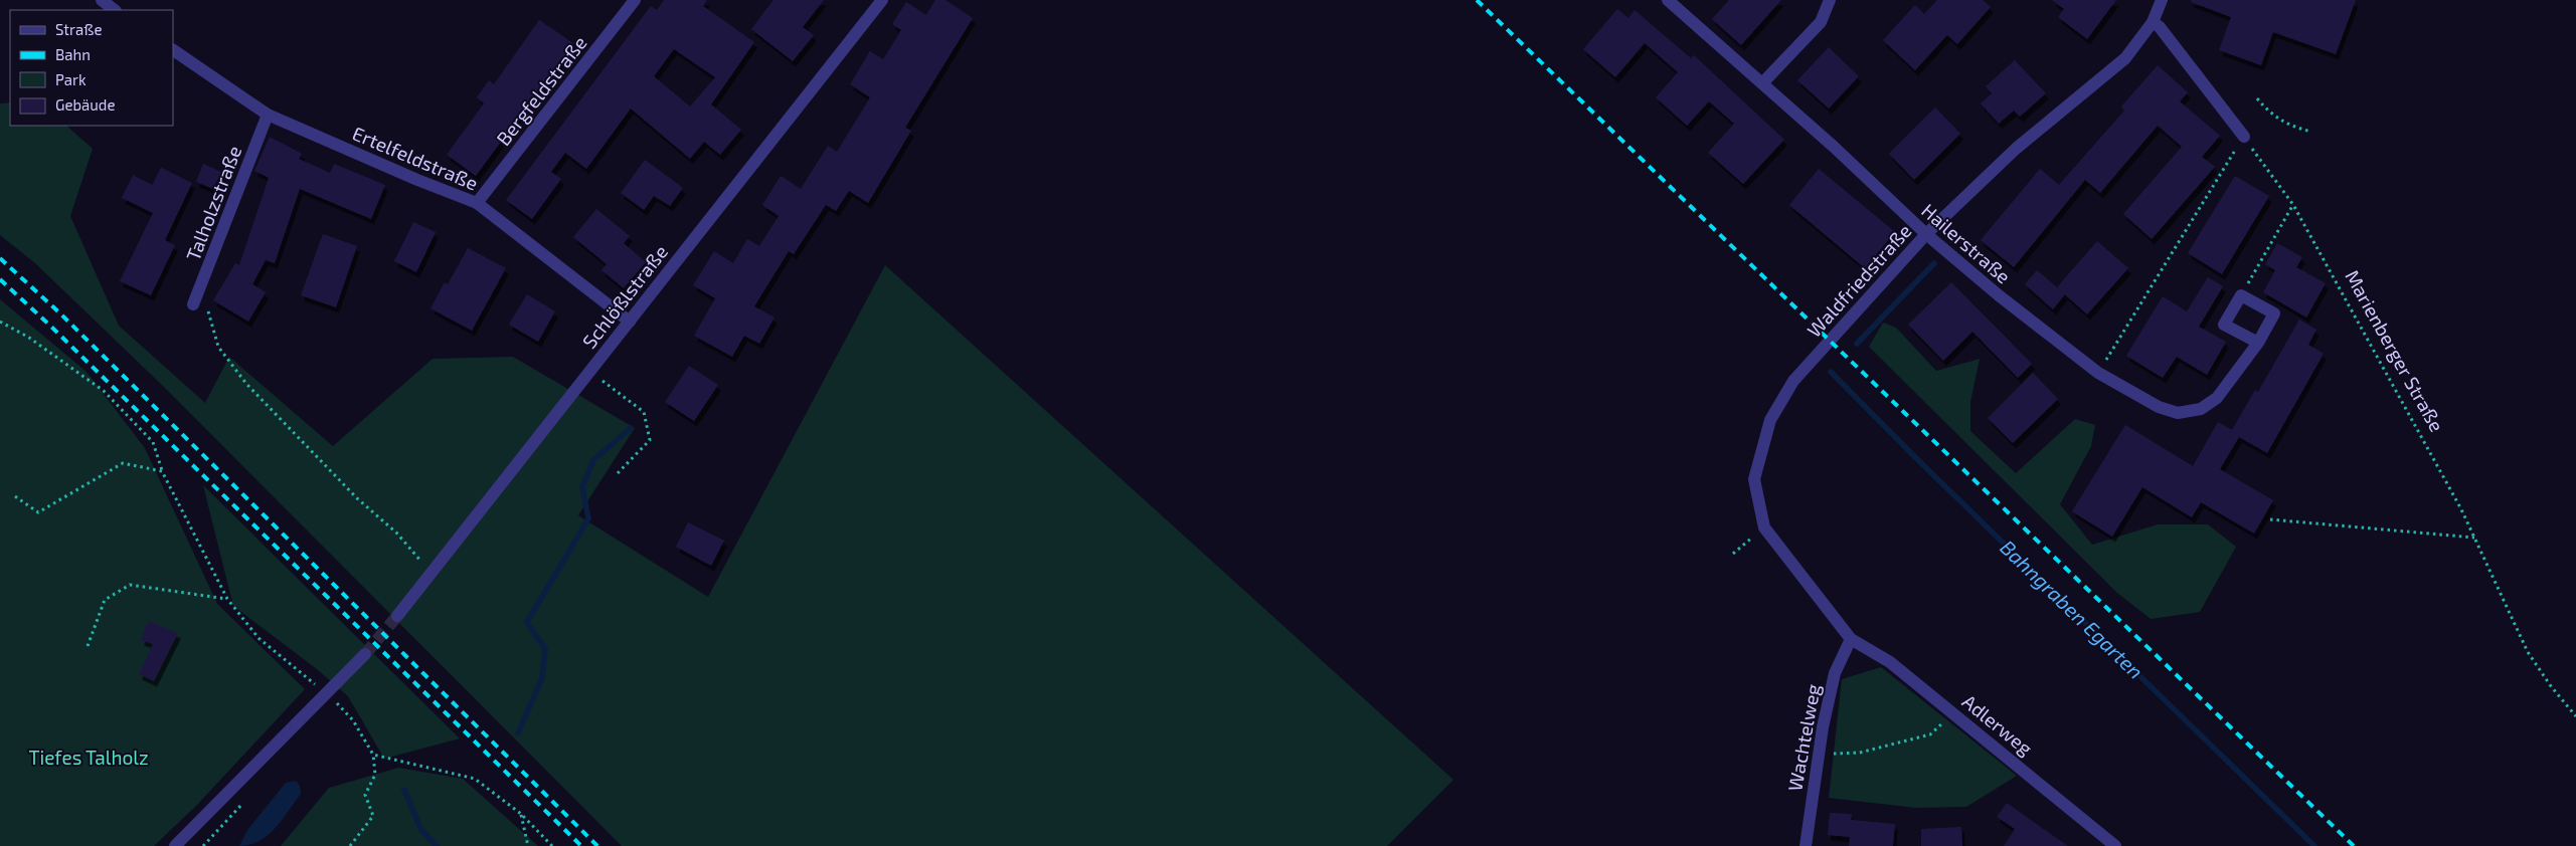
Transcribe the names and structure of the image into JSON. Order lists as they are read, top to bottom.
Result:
{
  "streets": {
    "street": [
      "Bergfeldstraße",
      "Ertelfeldstraße",
      "Talholzstraße",
      "Hailerstraße",
      "Waldfriedstraße",
      "Schlößlstraße",
      "Adlerweg",
      "Wachtelweg"
    ],
    "path": ["Marienberger Straße"]
  },
  "crossings": [
    ["Bergfeldstraße", "Ertelfeldstraße"],
    ["Ertelfeldstraße", "Talholzstraße"],
    ["Ertelfeldstraße", "Schlößlstraße"],
    ["Hailerstraße", "Waldfriedstraße"],
    ["Waldfriedstraße", "Adlerweg"],
    ["Waldfriedstraße", "Wachtelweg"],
    ["Adlerweg", "Wachtelweg"]
  ],
  "water": ["Bahngraben Egarten"],
  "parks": ["Tiefes Talholz"],
  "legend": [
    "Straße",
    "Bahn",
    "Park",
    "Gebäude"
  ]
}
